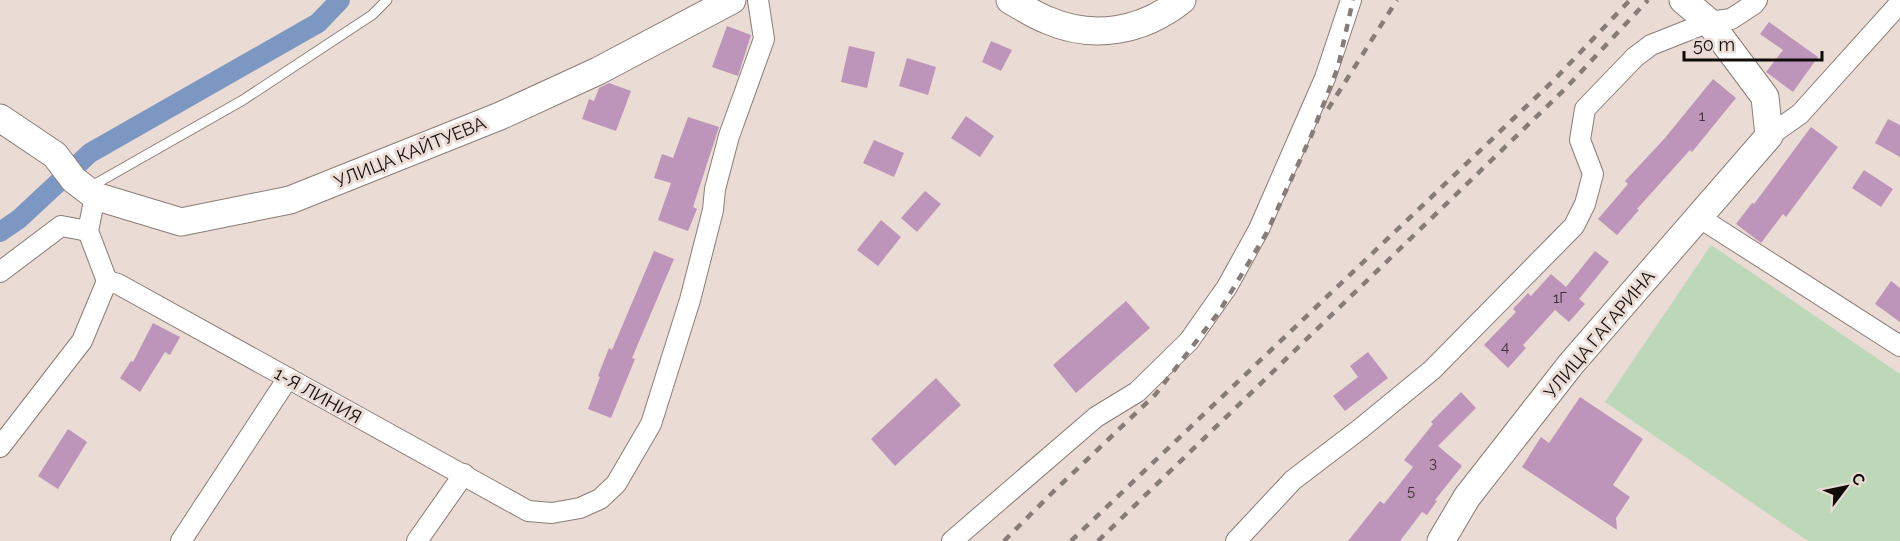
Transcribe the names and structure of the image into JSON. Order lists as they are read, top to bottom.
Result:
{
  "streets": {
    "main road": ["УЛИЦА КАЙТУЕВА", "УЛИЦА ГАГАРИНА"],
    "street": ["1-Я ЛИНИЯ"]
  },
  "house_numbers": [
    "1",
    "1Г",
    "4",
    "3",
    "5"
  ],
  "scale_bar": "50 m",
  "north": "top right"
}
